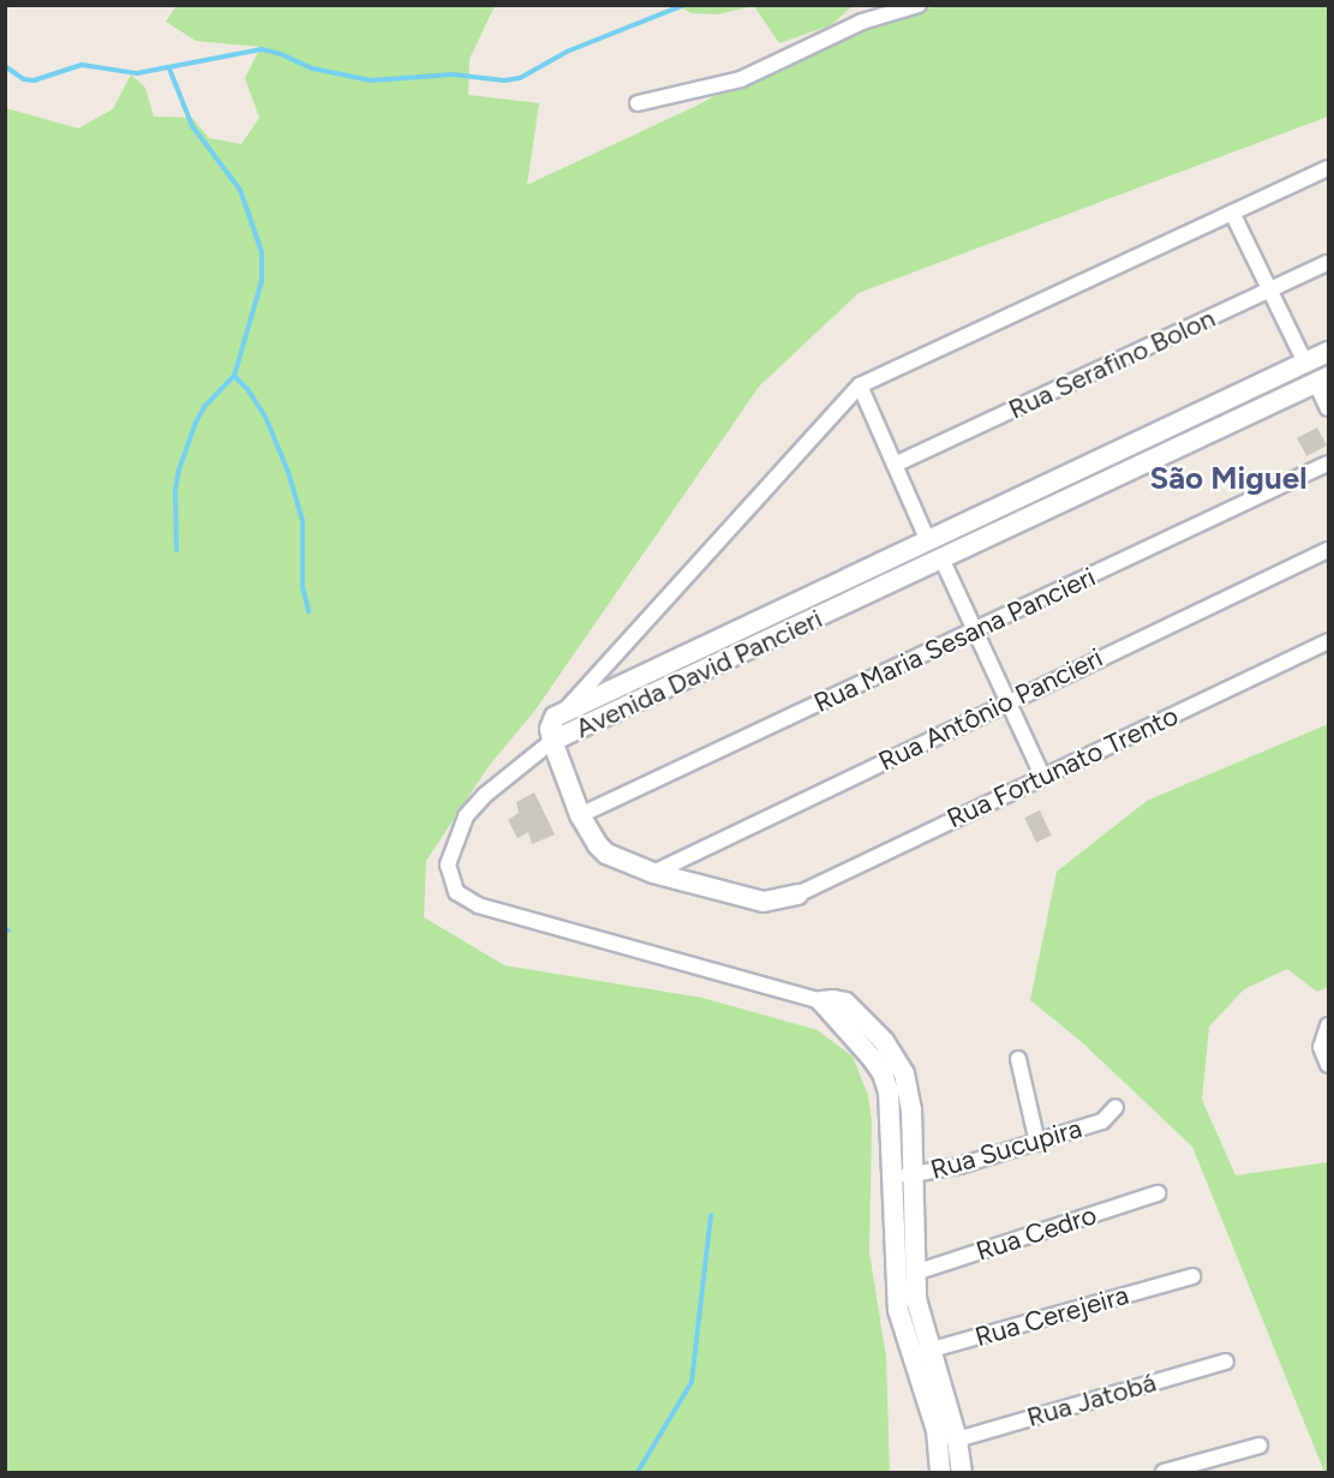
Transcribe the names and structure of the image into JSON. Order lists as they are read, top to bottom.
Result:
{
  "streets": {
    "street": [
      "Rua Serafino Bolon",
      "Rua Maria Sesana Pancieri",
      "Avenida David Pancieri",
      "Rua Antônio Pancieri",
      "Rua Fortunato Trento",
      "Rua Sucupira",
      "Rua Cedro",
      "Rua Cerejeira",
      "Rua Jatobá"
    ]
  },
  "districts": ["São Miguel"]
}
